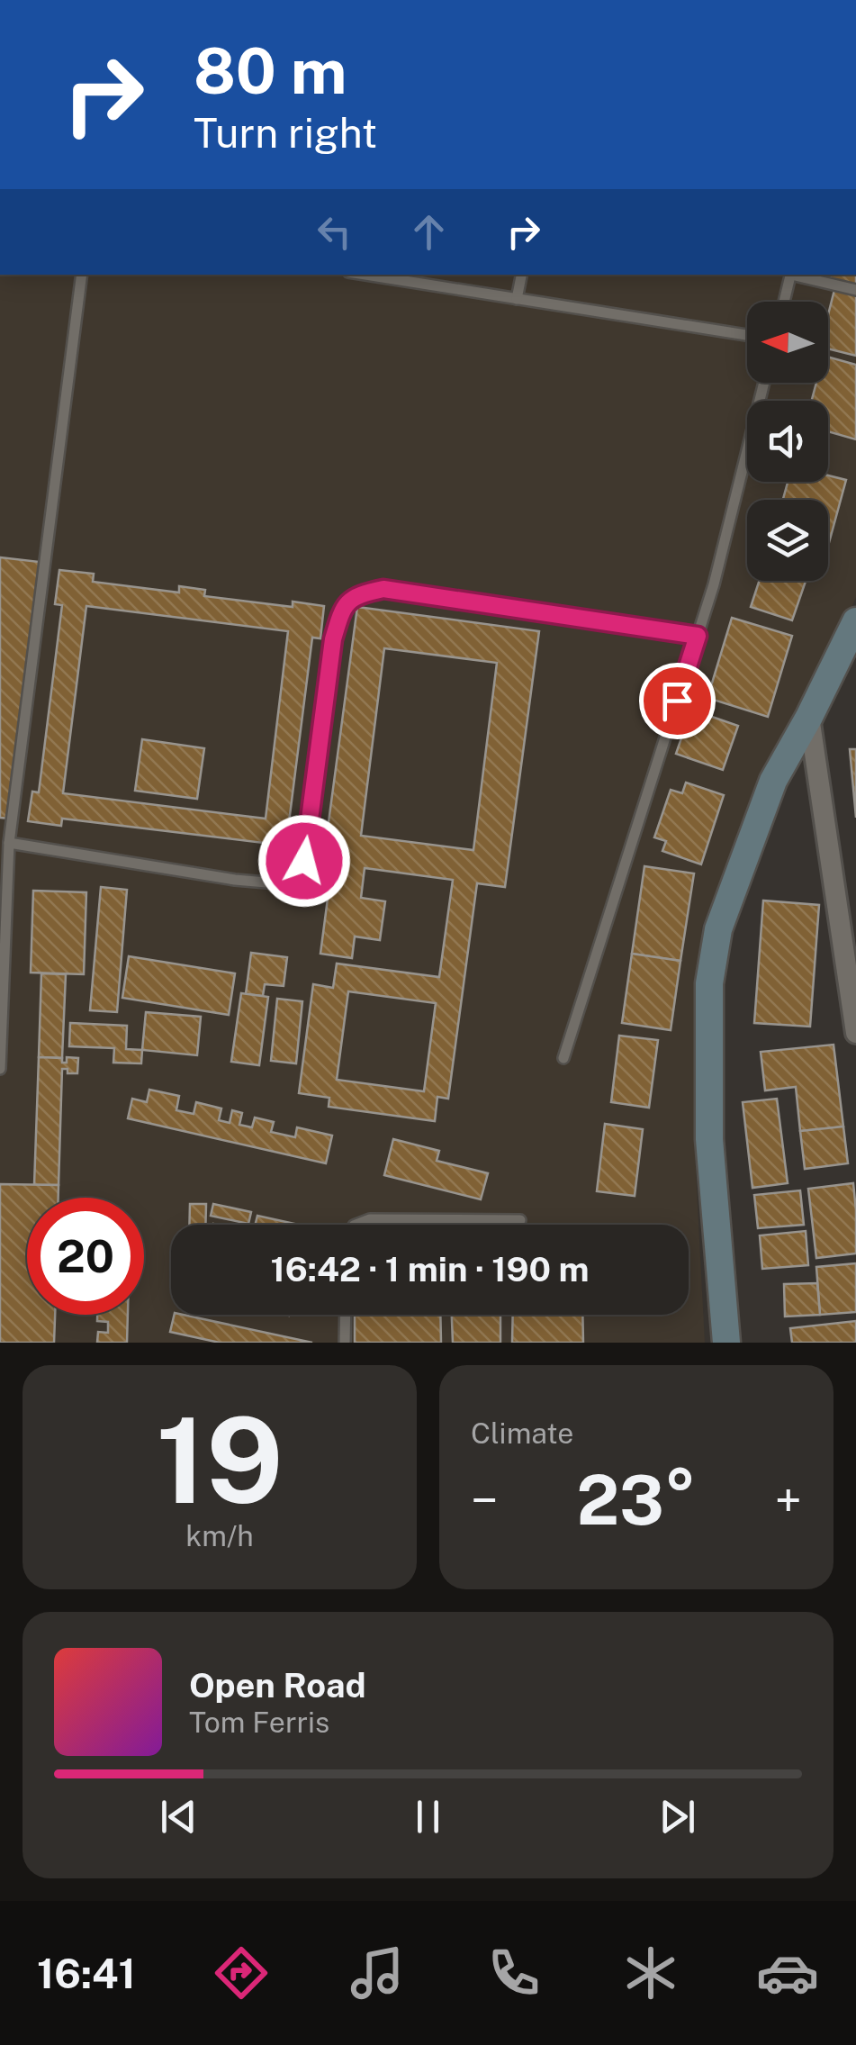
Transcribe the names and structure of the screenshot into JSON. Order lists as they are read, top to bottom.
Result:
{
  "north": "left",
  "page": {
    "turn": ["80 m", "Turn right"],
    "limit": "20",
    "trip": "16:42 · 1 min · 190 m",
    "tile": [
      ["19", "km/h"],
      "Climate"
    ],
    "heat": ["−", "23°", "+"],
    "song": ["Open Road", "Tom Ferris"],
    "tabs": "16:41"
  }
}
